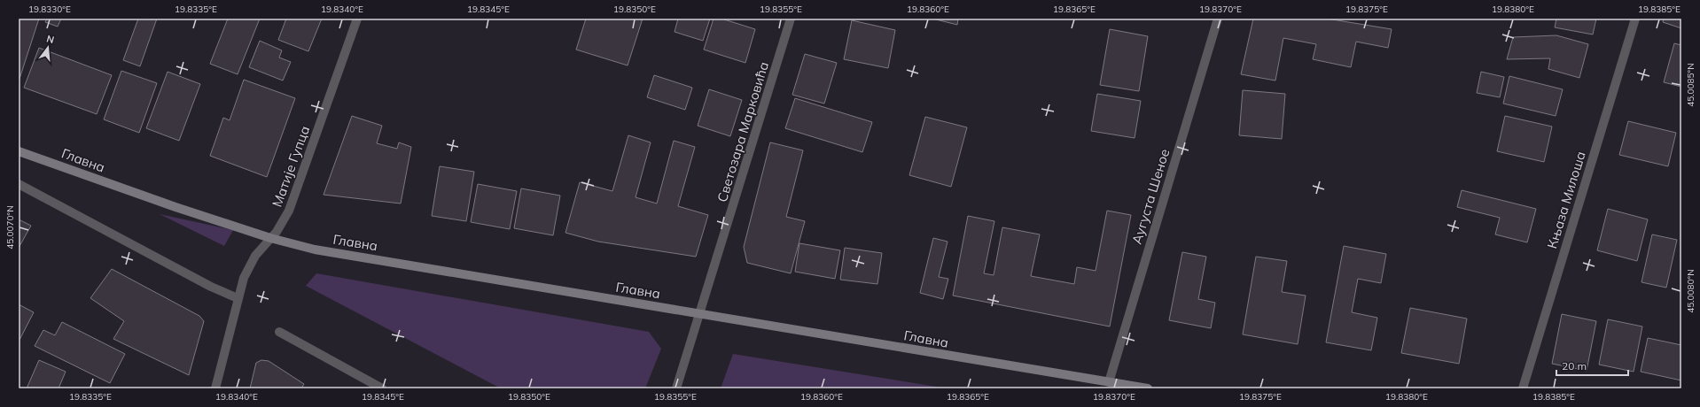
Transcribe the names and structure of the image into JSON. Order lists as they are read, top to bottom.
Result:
{
  "streets": {
    "main road": ["Главна"],
    "street": [
      "Светозара Марковића",
      "Матије Гупца",
      "Аугуста Шеное",
      "Књаза Милоша"
    ]
  },
  "crossings": [
    ["Светозара Марковића", "Главна"],
    ["Главна", "Матије Гупца"],
    ["Главна", "Аугуста Шеное"]
  ],
  "scale_bar": "20 m",
  "north": "top",
  "coordinates": [
    "19.8330°E",
    "19.8335°E",
    "19.8340°E",
    "19.8345°E",
    "19.8350°E",
    "19.8355°E",
    "19.8360°E",
    "19.8365°E",
    "19.8370°E",
    "19.8375°E",
    "19.8380°E",
    "19.8385°E",
    "45.0085°N",
    "45.0070°N",
    "45.0080°N"
  ]
}
